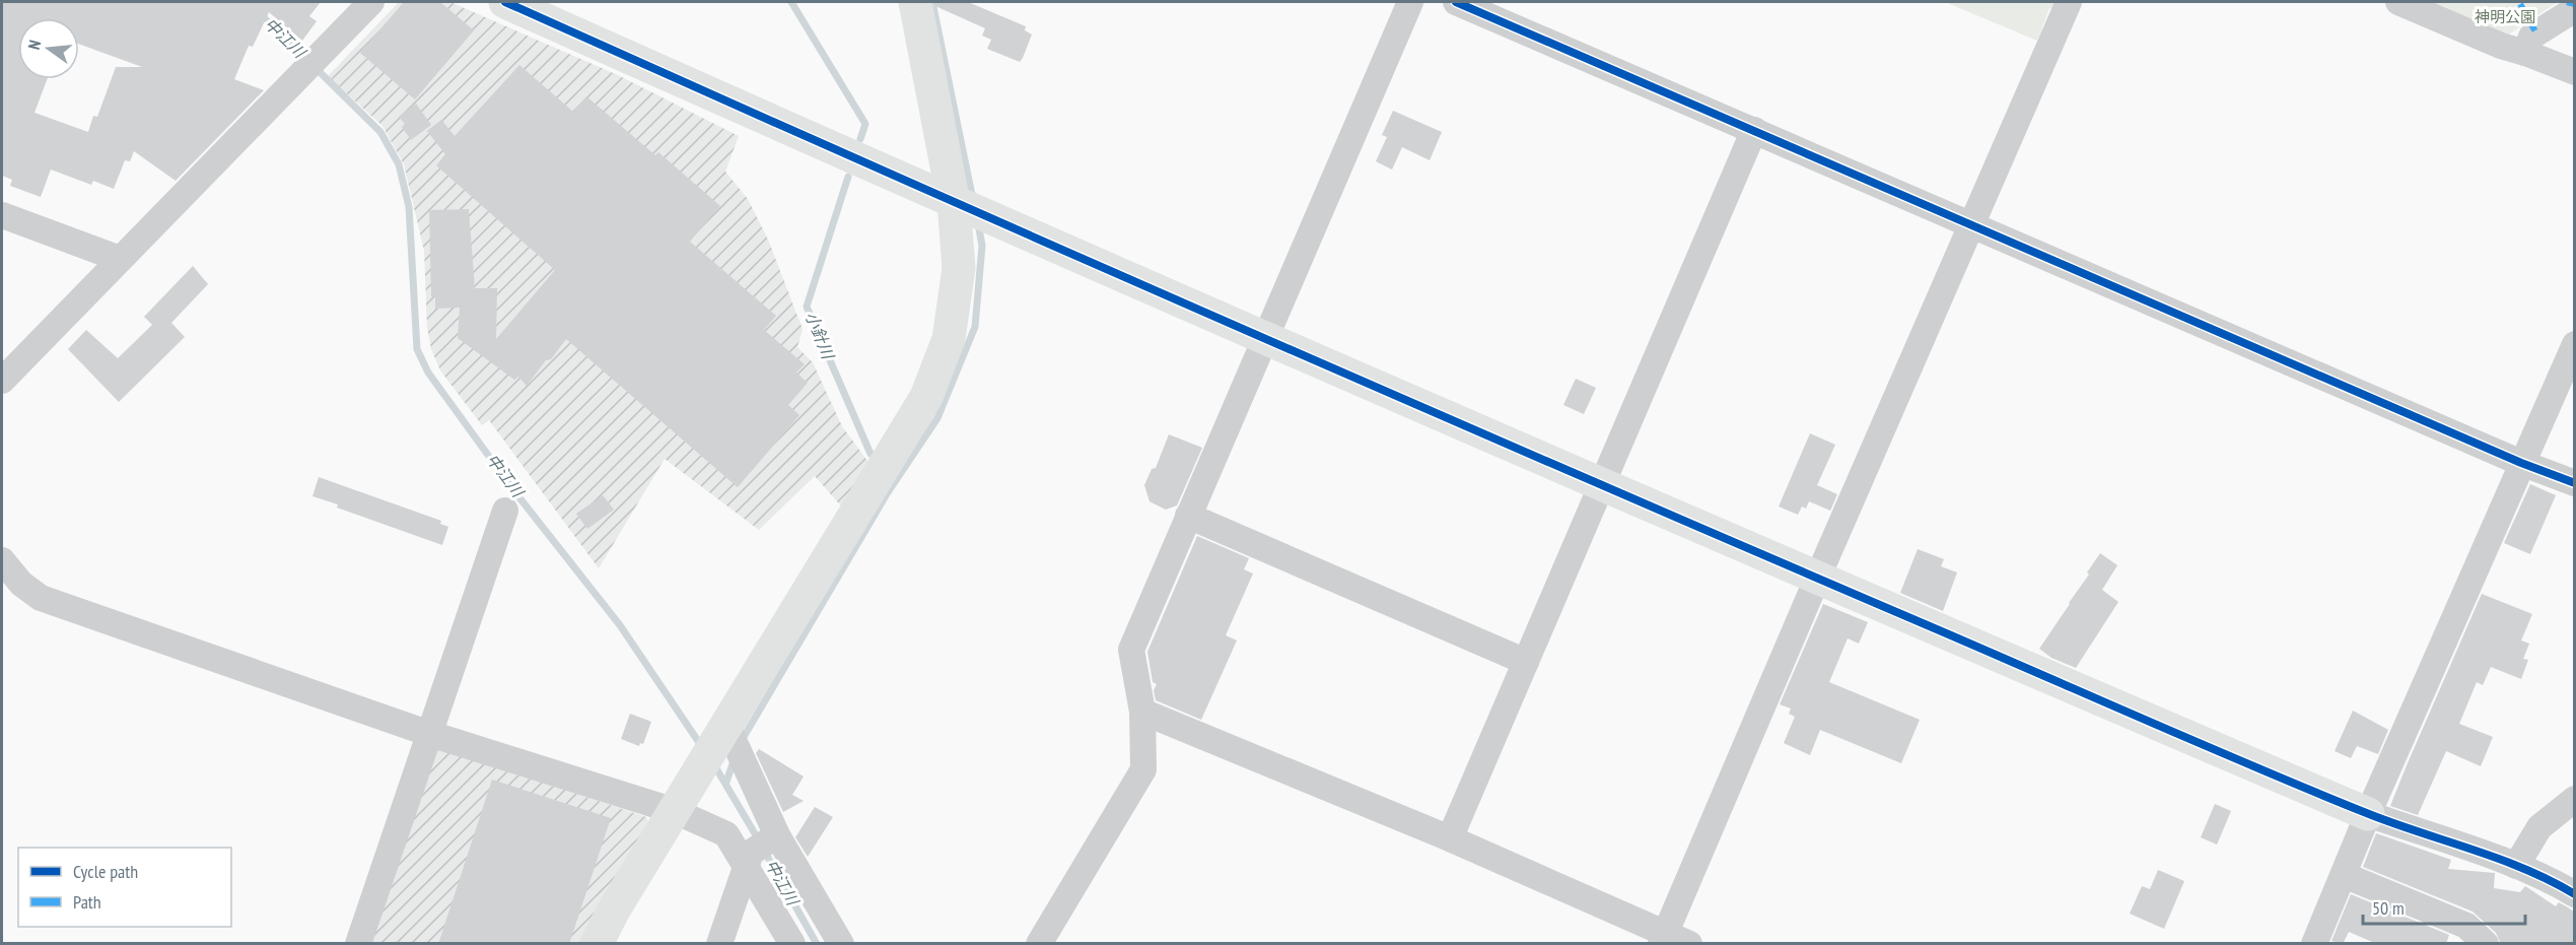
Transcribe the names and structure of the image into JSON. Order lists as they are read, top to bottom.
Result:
{
  "water": ["中江川", "小針川"],
  "parks": ["神明公園"],
  "legend": ["Cycle path", "Path"],
  "scale_bar": "50 m",
  "north": "left"
}
